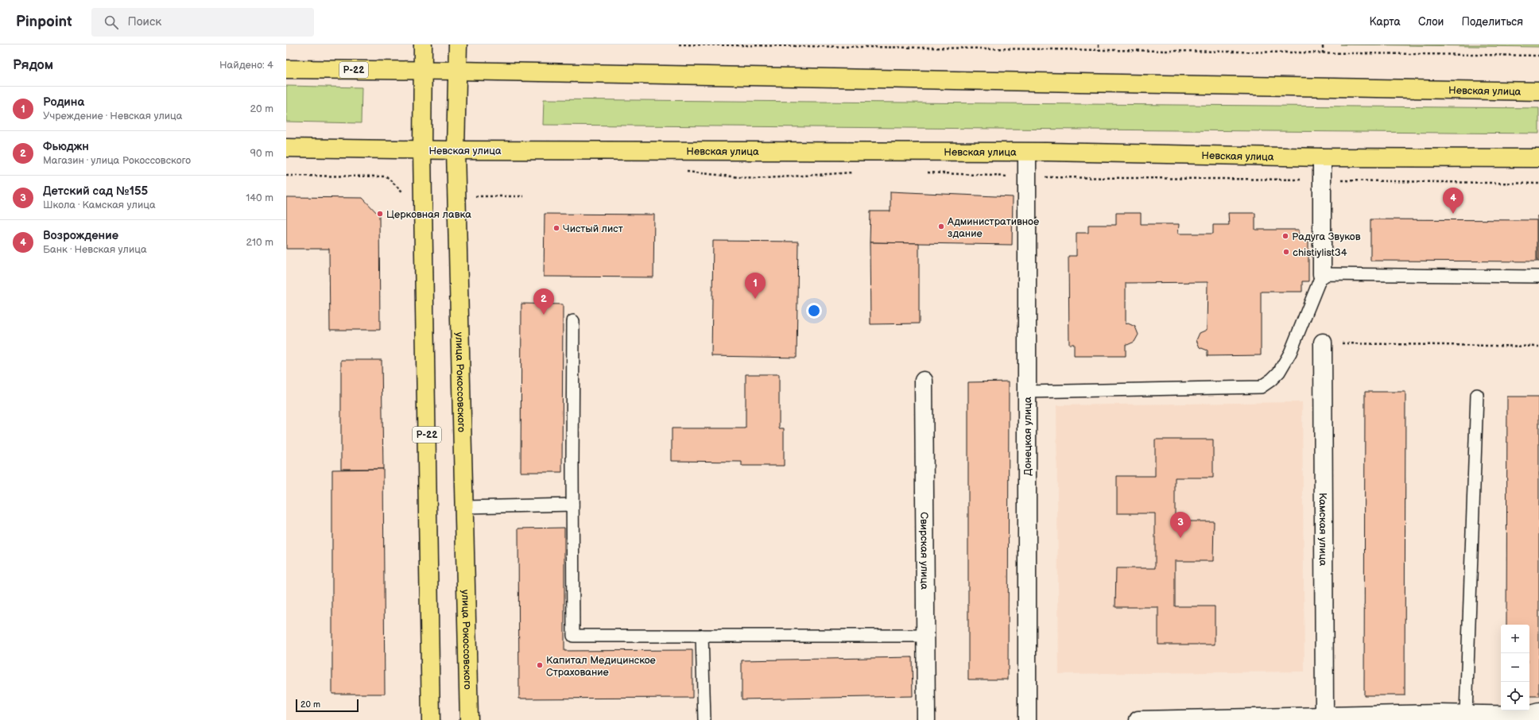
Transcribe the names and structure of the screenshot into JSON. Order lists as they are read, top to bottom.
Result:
{
  "streets": {
    "main road": ["Р-22", "Невская улица", "улица Рокоссовского"],
    "street": ["Донецкая улица", "Камская улица", "Свирская улица"]
  },
  "crossings": [
    ["Р-22", "Невская улица"],
    ["Р-22", "улица Рокоссовского"],
    ["Невская улица", "улица Рокоссовского"],
    ["Невская улица", "Донецкая улица"]
  ],
  "places": [
    "Церковная лавка",
    "Административное здание",
    "Чистый лист",
    "Радуга Звуков",
    "chistiylist34",
    "Капитал Медицинское Страхование"
  ],
  "scale_bar": "20 m",
  "page": {
    "header": "Pinpoint",
    "search": "Поиск",
    "nav": ["Карта", "Слои", "Поделиться"],
    "heading": ["Рядом", "Найдено: 4"],
    "list": [
      {
        "mark": "1",
        "name": "Родина",
        "note": "Учреждение · Невская улица",
        "value": "20 m"
      },
      {
        "mark": "2",
        "name": "Фьюджн",
        "note": "Магазин · улица Рокоссовского",
        "value": "90 m"
      },
      {
        "mark": "3",
        "name": "Детский сад №155",
        "note": "Школа · Камская улица",
        "value": "140 m"
      },
      {
        "mark": "4",
        "name": "Возрождение",
        "note": "Банк · Невская улица",
        "value": "210 m"
      }
    ],
    "pins": [
      "4",
      "1",
      "2",
      "3"
    ],
    "map_buttons": ["+", "−"],
    "scale": "20 m"
  }
}
